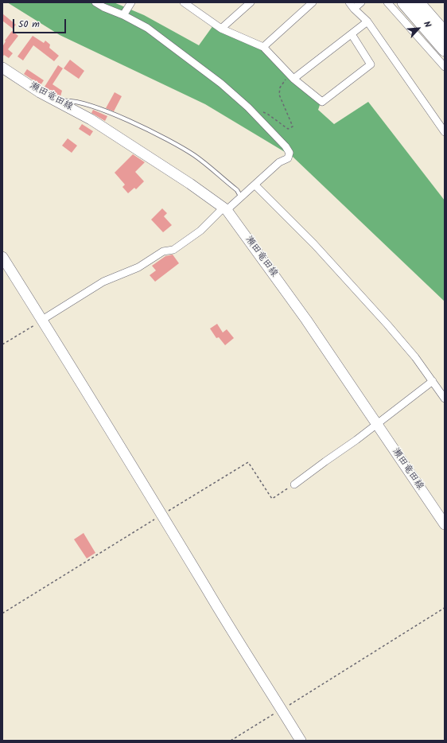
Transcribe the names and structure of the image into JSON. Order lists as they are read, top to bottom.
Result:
{
  "streets": {
    "main road": ["瀬田竜田線"]
  },
  "scale_bar": "50 m",
  "north": "top right"
}
